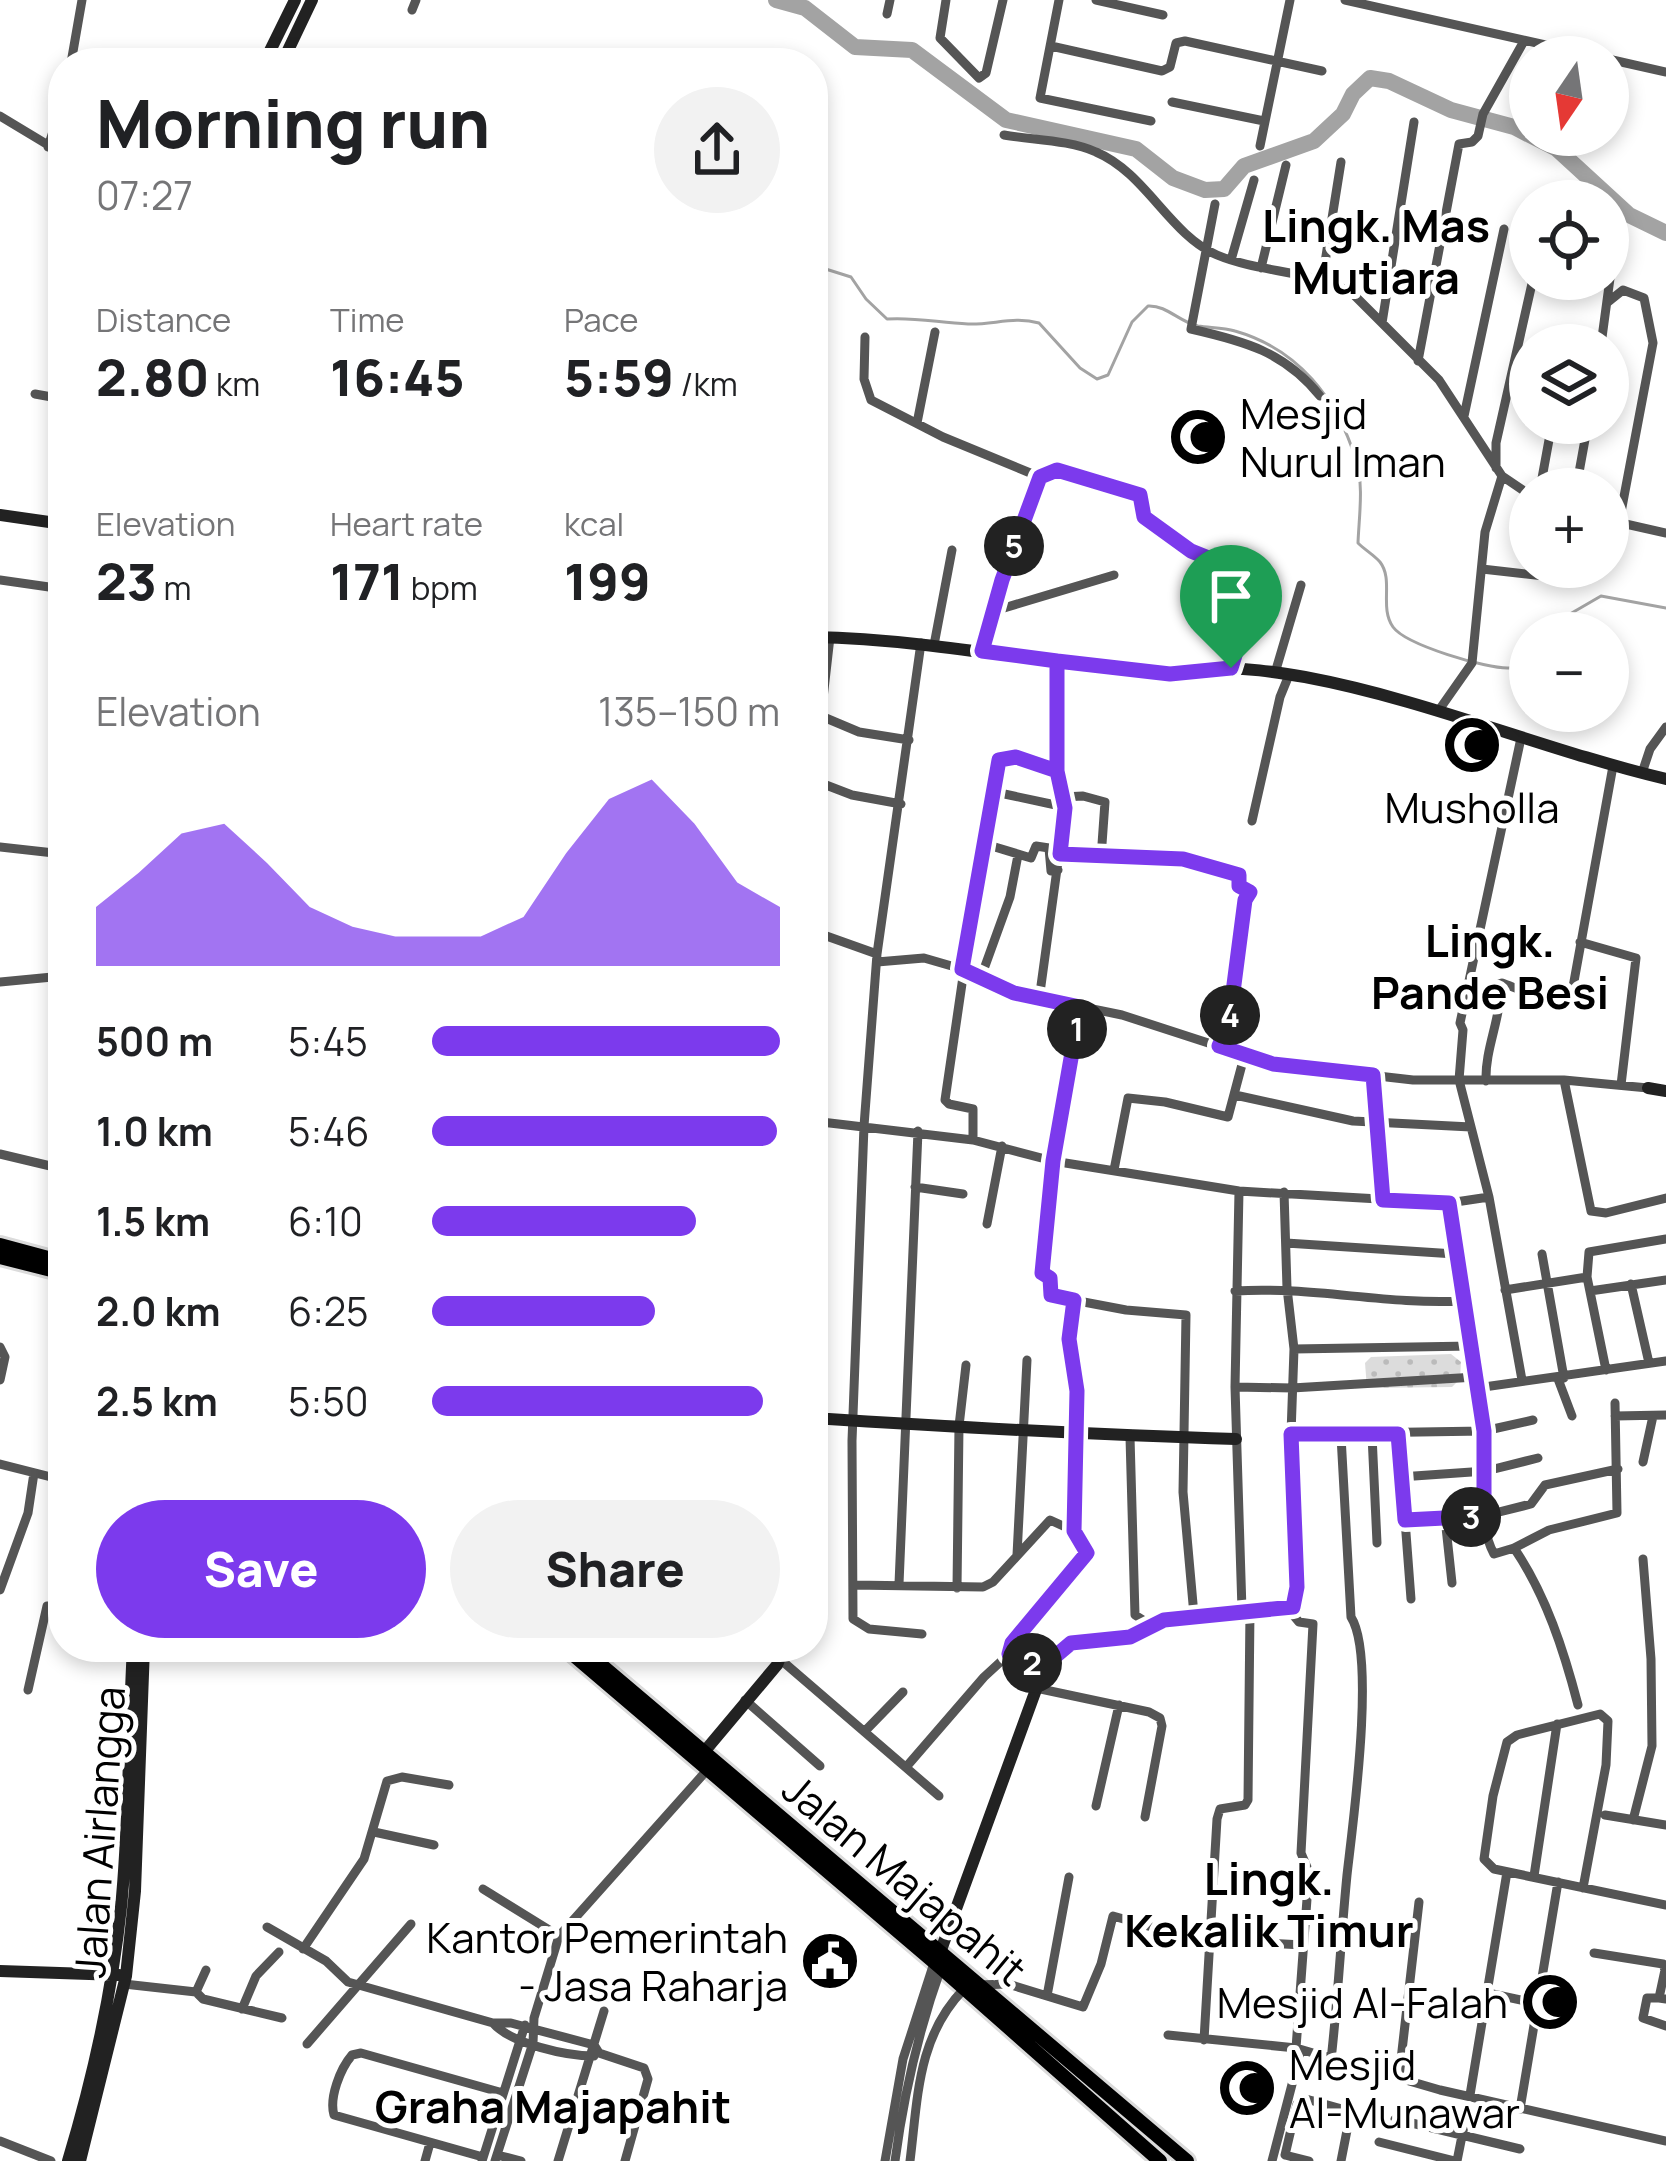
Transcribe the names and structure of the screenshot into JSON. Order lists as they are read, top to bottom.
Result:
{
  "streets": {
    "main road": ["Jalan Airlangga", "Jalan Majapahit"]
  },
  "districts": [
    "Lingk. Mas Mutiara",
    "Lingk. Pande Besi",
    "Lingk. Kekalik Timur",
    "Graha Majapahit"
  ],
  "places": {
    "mosque": [
      "Mesjid Nurul Iman",
      "Musholla",
      "Mesjid Al-Falah",
      "Mesjid Al-Munawar"
    ],
    "public building": ["Kantor Pemerintah - Jasa Raharja"]
  },
  "north": "bottom",
  "page": {
    "map_buttons": ["+", "−"],
    "heading": ["Morning run", "07:27"],
    "stats": [
      ["Distance", "2.80 km"],
      ["Time", "16:45"],
      ["Pace", "5:59 /km"],
      ["Elevation", "23 m"],
      ["Heart rate", "171 bpm"],
      ["kcal", "199"]
    ],
    "pins": [
      "5",
      "4",
      "1",
      "3",
      "2"
    ],
    "chart": ["Elevation", "135–150 m"],
    "list": [
      {
        "name": "500 m",
        "note": "5:45"
      },
      {
        "name": "1.0 km",
        "note": "5:46"
      },
      {
        "name": "1.5 km",
        "note": "6:10"
      },
      {
        "name": "2.0 km",
        "note": "6:25"
      },
      {
        "name": "2.5 km",
        "note": "5:50"
      }
    ],
    "buttons": ["Save", "Share"]
  }
}
